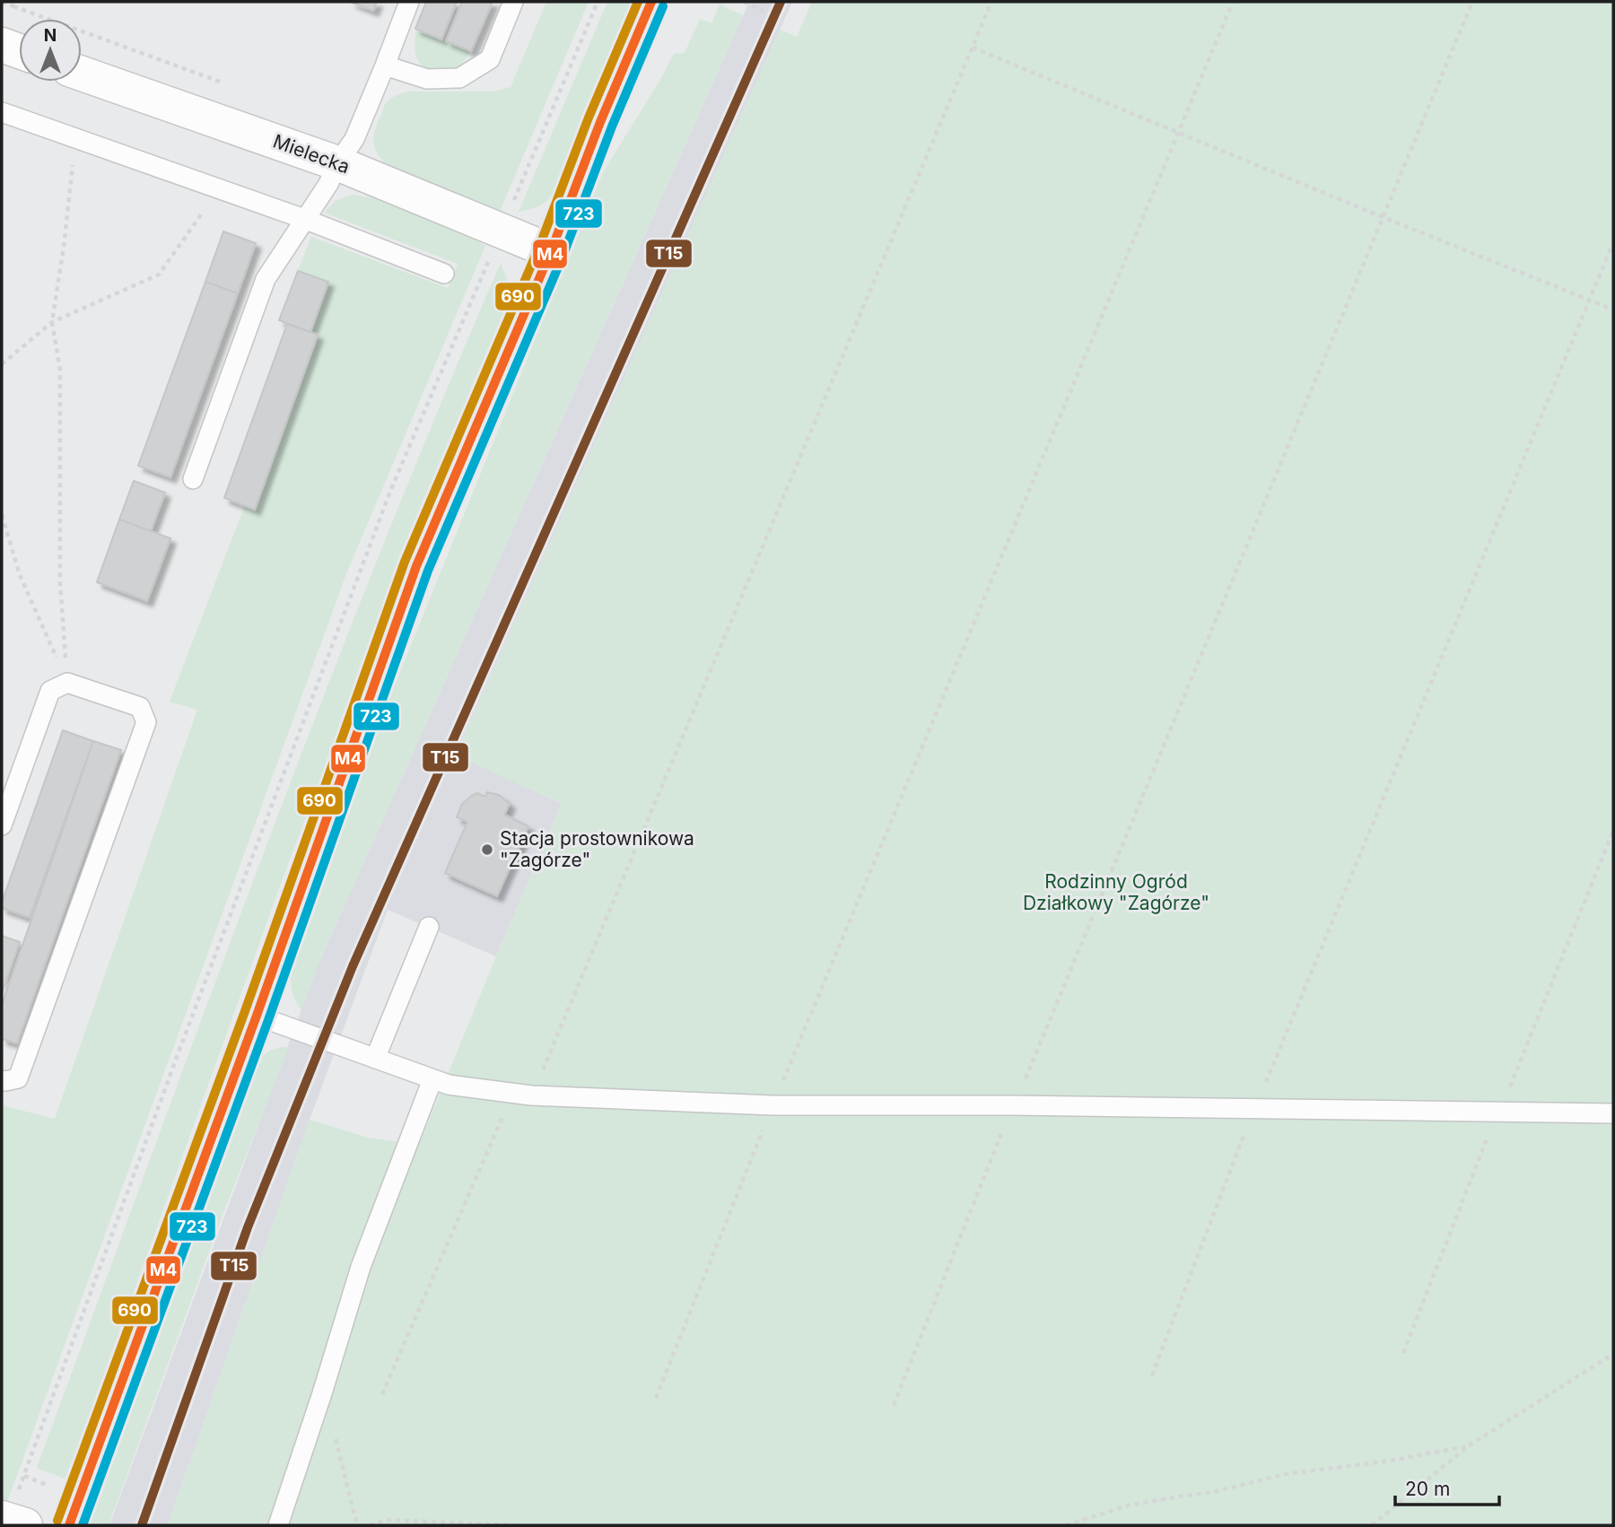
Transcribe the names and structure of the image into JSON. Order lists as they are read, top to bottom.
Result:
{
  "streets": {
    "street": ["Mielecka"]
  },
  "parks": ["Rodzinny Ogród Działkowy \"Zagórze\""],
  "places": ["Stacja prostownikowa \"Zagórze\""],
  "lines": [
    "transit line T15",
    "transit line M4",
    "transit line 690",
    "transit line 723"
  ],
  "scale_bar": "20 m",
  "north": "top"
}
